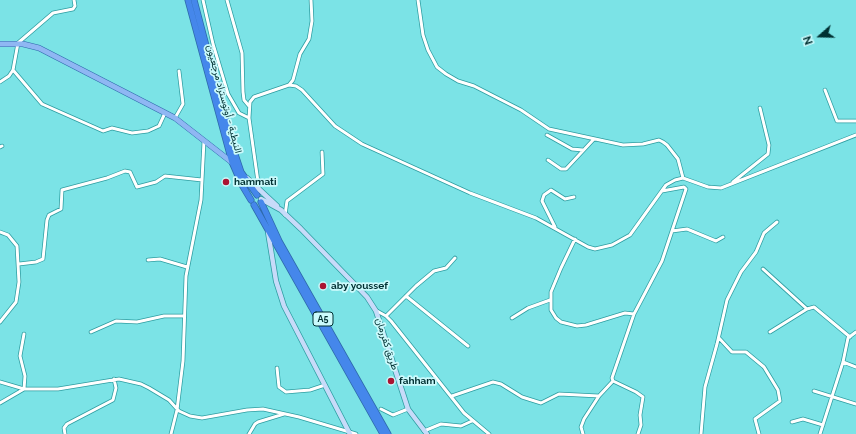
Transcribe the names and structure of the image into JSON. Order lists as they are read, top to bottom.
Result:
{
  "streets": {
    "highway": ["النبطية - أوتوستراد مرجعيون", "A5"],
    "main road": ["طريق كفررمان"]
  },
  "crossings": [
    ["النبطية - أوتوستراد مرجعيون", "طريق كفررمان"]
  ],
  "places": ["hammati", "aby youssef", "fahham"],
  "north": "left"
}
